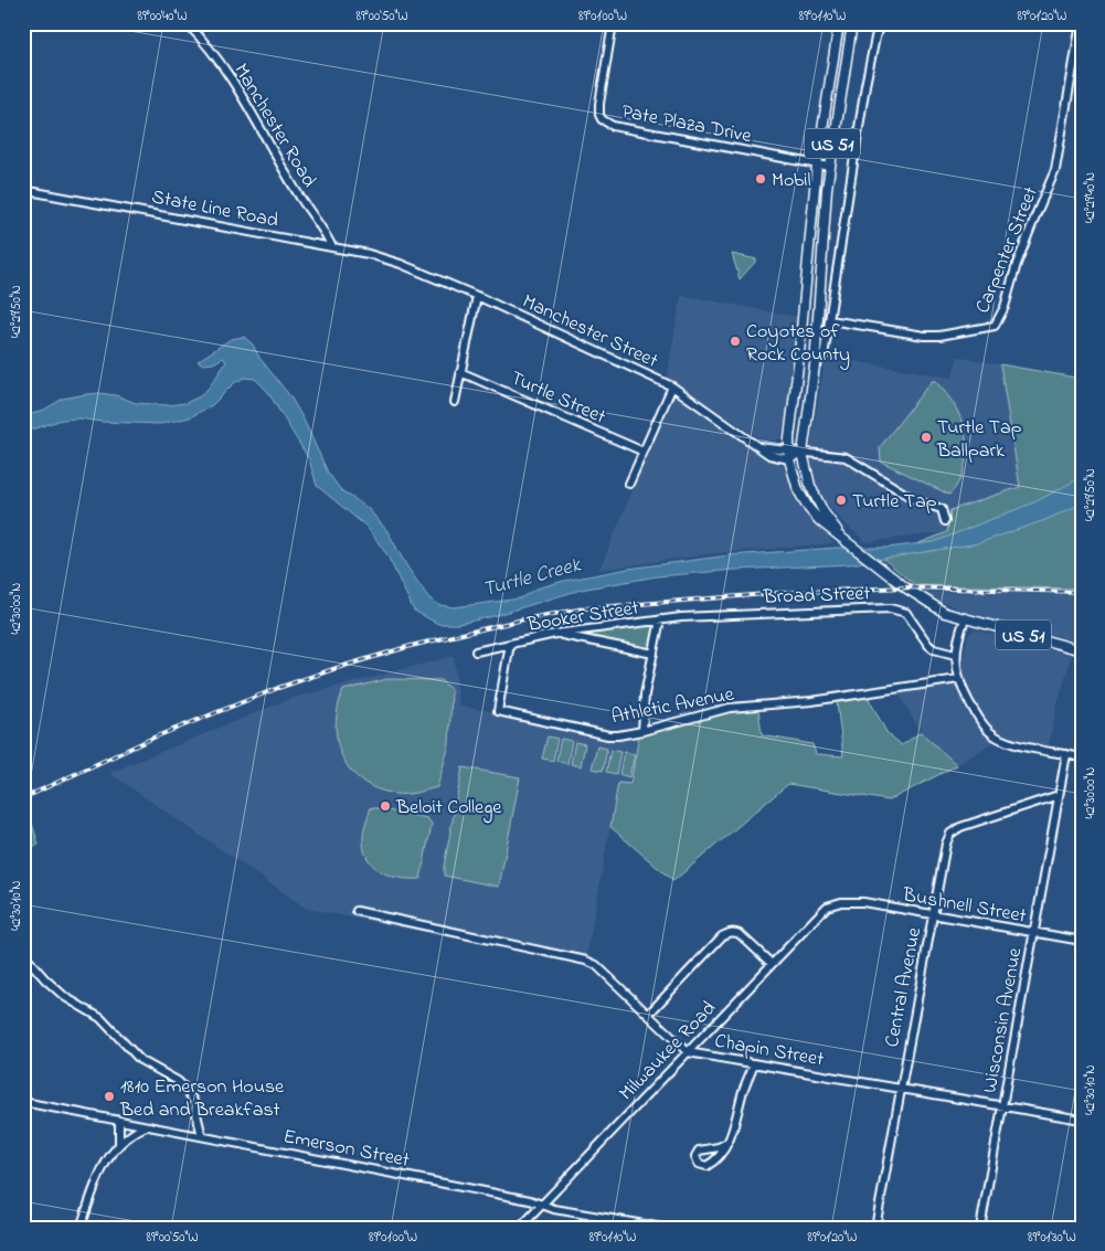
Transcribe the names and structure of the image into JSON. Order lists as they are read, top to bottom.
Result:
{
  "streets": {
    "main road": ["US 51"],
    "street": [
      "Pate Plaza Drive",
      "Manchester Road",
      "State Line Road",
      "Carpenter Street",
      "Manchester Street",
      "Turtle Street",
      "Broad Street",
      "Booker Street",
      "Athletic Avenue",
      "Bushnell Street",
      "Central Avenue",
      "Wisconsin Avenue",
      "Chapin Street",
      "Milwaukee Road",
      "Emerson Street"
    ]
  },
  "crossings": [
    ["Pate Plaza Drive", "US 51"],
    ["Manchester Road", "State Line Road"],
    ["US 51", "Manchester Street"],
    ["State Line Road", "Manchester Street"],
    ["Broad Street", "Booker Street"],
    ["Booker Street", "Athletic Avenue"],
    ["Bushnell Street", "Central Avenue"],
    ["Bushnell Street", "Wisconsin Avenue"],
    ["Bushnell Street", "Milwaukee Road"],
    ["Central Avenue", "Wisconsin Avenue"],
    ["Central Avenue", "Chapin Street"],
    ["Wisconsin Avenue", "Chapin Street"],
    ["Chapin Street", "Milwaukee Road"],
    ["Milwaukee Road", "Emerson Street"]
  ],
  "water": ["Turtle Creek"],
  "places": [
    "Mobil",
    "Coyotes of Rock County",
    "Turtle Tap Ballpark",
    "Turtle Tap",
    "Beloit College",
    "1810 Emerson House Bed and Breakfast"
  ],
  "coordinates": [
    "89°00'40\"W",
    "89°00'50\"W",
    "89°01'00\"W",
    "89°01'10\"W",
    "89°01'20\"W",
    "42°29'40\"N",
    "42°29'50\"N",
    "42°30'00\"N",
    "42°30'10\"N",
    "89°01'30\"W"
  ]
}
